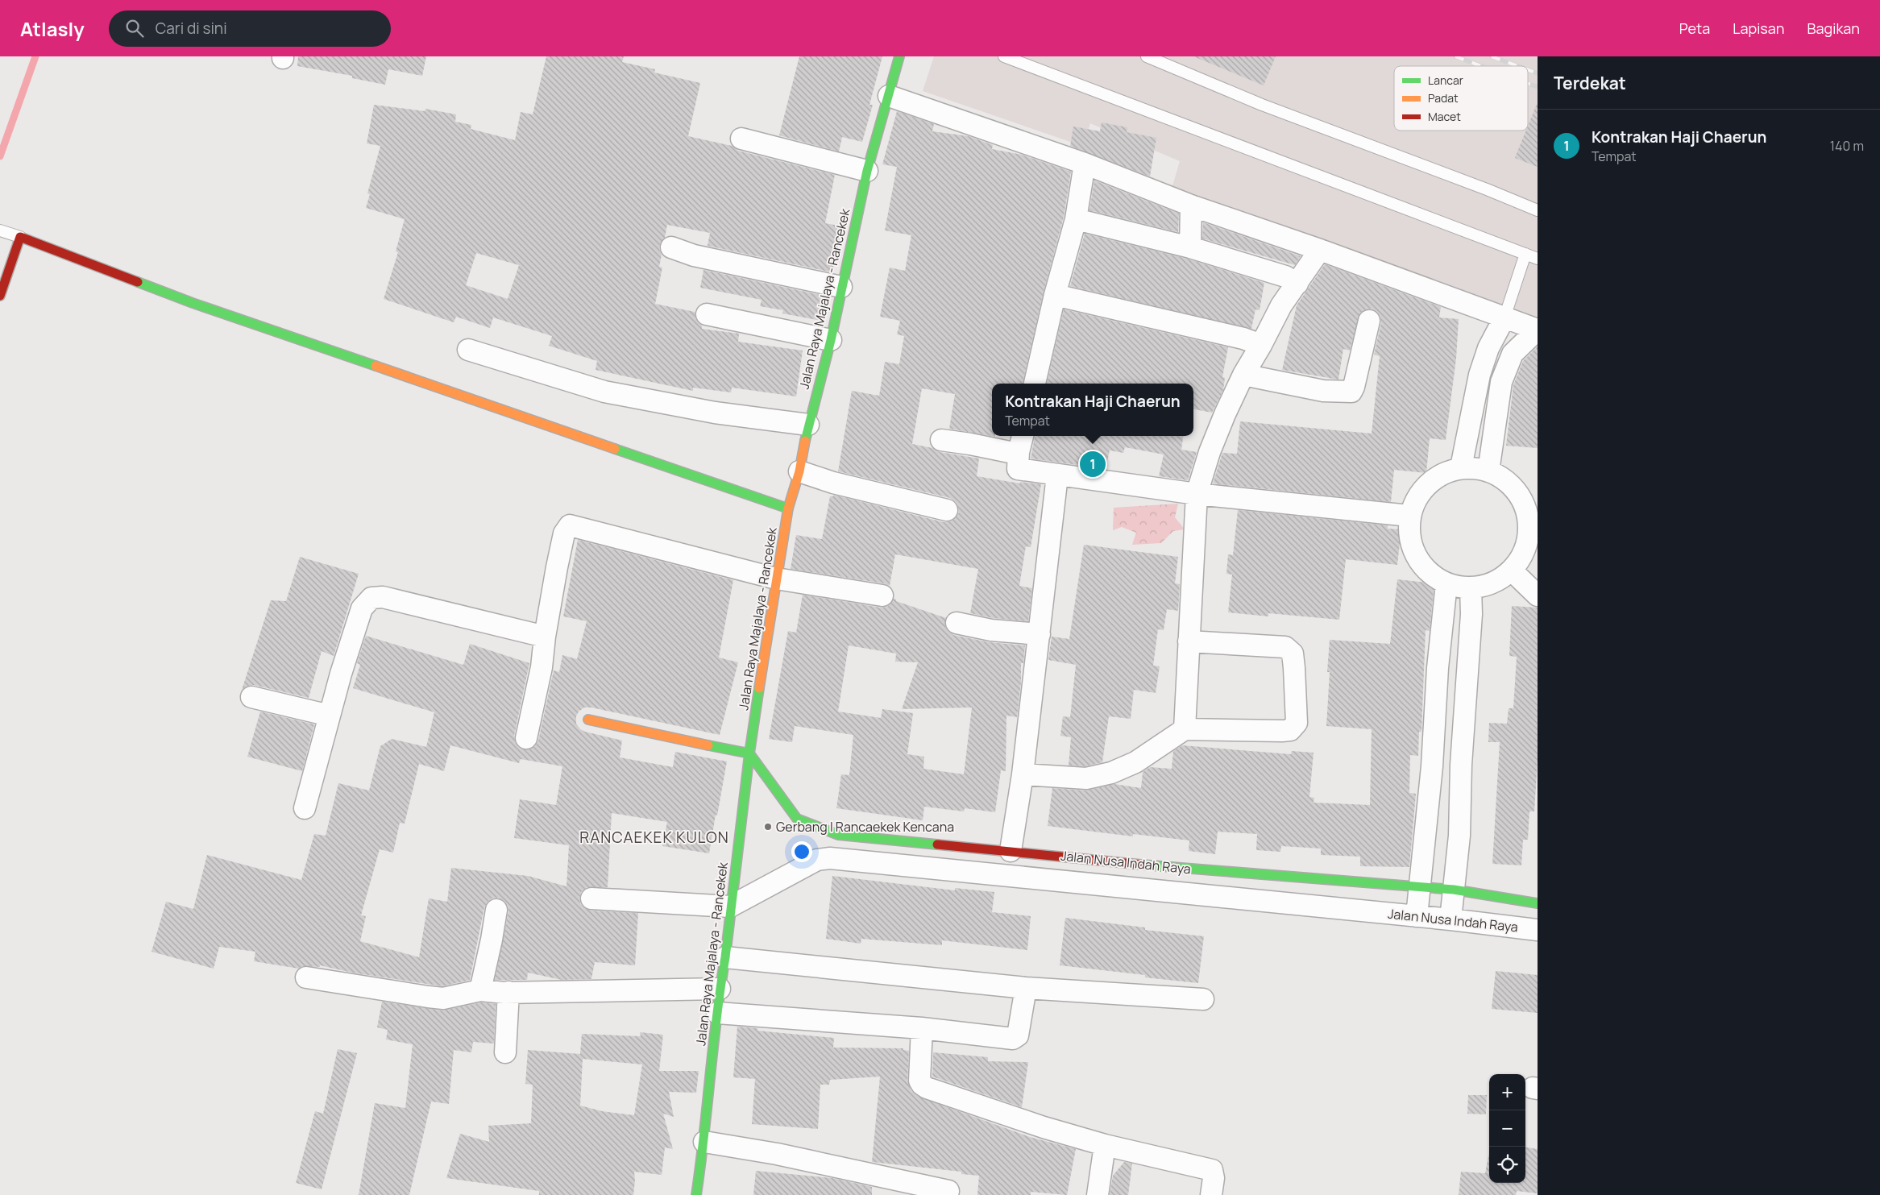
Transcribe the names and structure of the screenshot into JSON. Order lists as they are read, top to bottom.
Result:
{
  "streets": {
    "street": ["Jalan Raya Majalaya - Rancekek", "Jalan Nusa Indah Raya"]
  },
  "crossings": [
    ["Jalan Raya Majalaya - Rancekek", "Jalan Nusa Indah Raya"]
  ],
  "districts": ["RANCAEKEK KULON"],
  "places": ["Gerbang I Rancaekek Kencana"],
  "legend": ["Lancar", "Padat", "Macet"],
  "page": {
    "header": "Atlasly",
    "search": "Cari di sini",
    "nav": ["Peta", "Lapisan", "Bagikan"],
    "heading": "Terdekat",
    "list": [
      {
        "mark": "1",
        "name": "Kontrakan Haji Chaerun",
        "note": "Tempat",
        "value": "140 m"
      }
    ],
    "popup": ["Kontrakan Haji Chaerun", "Tempat"],
    "pins": "1",
    "map_buttons": ["+", "−"]
  }
}
